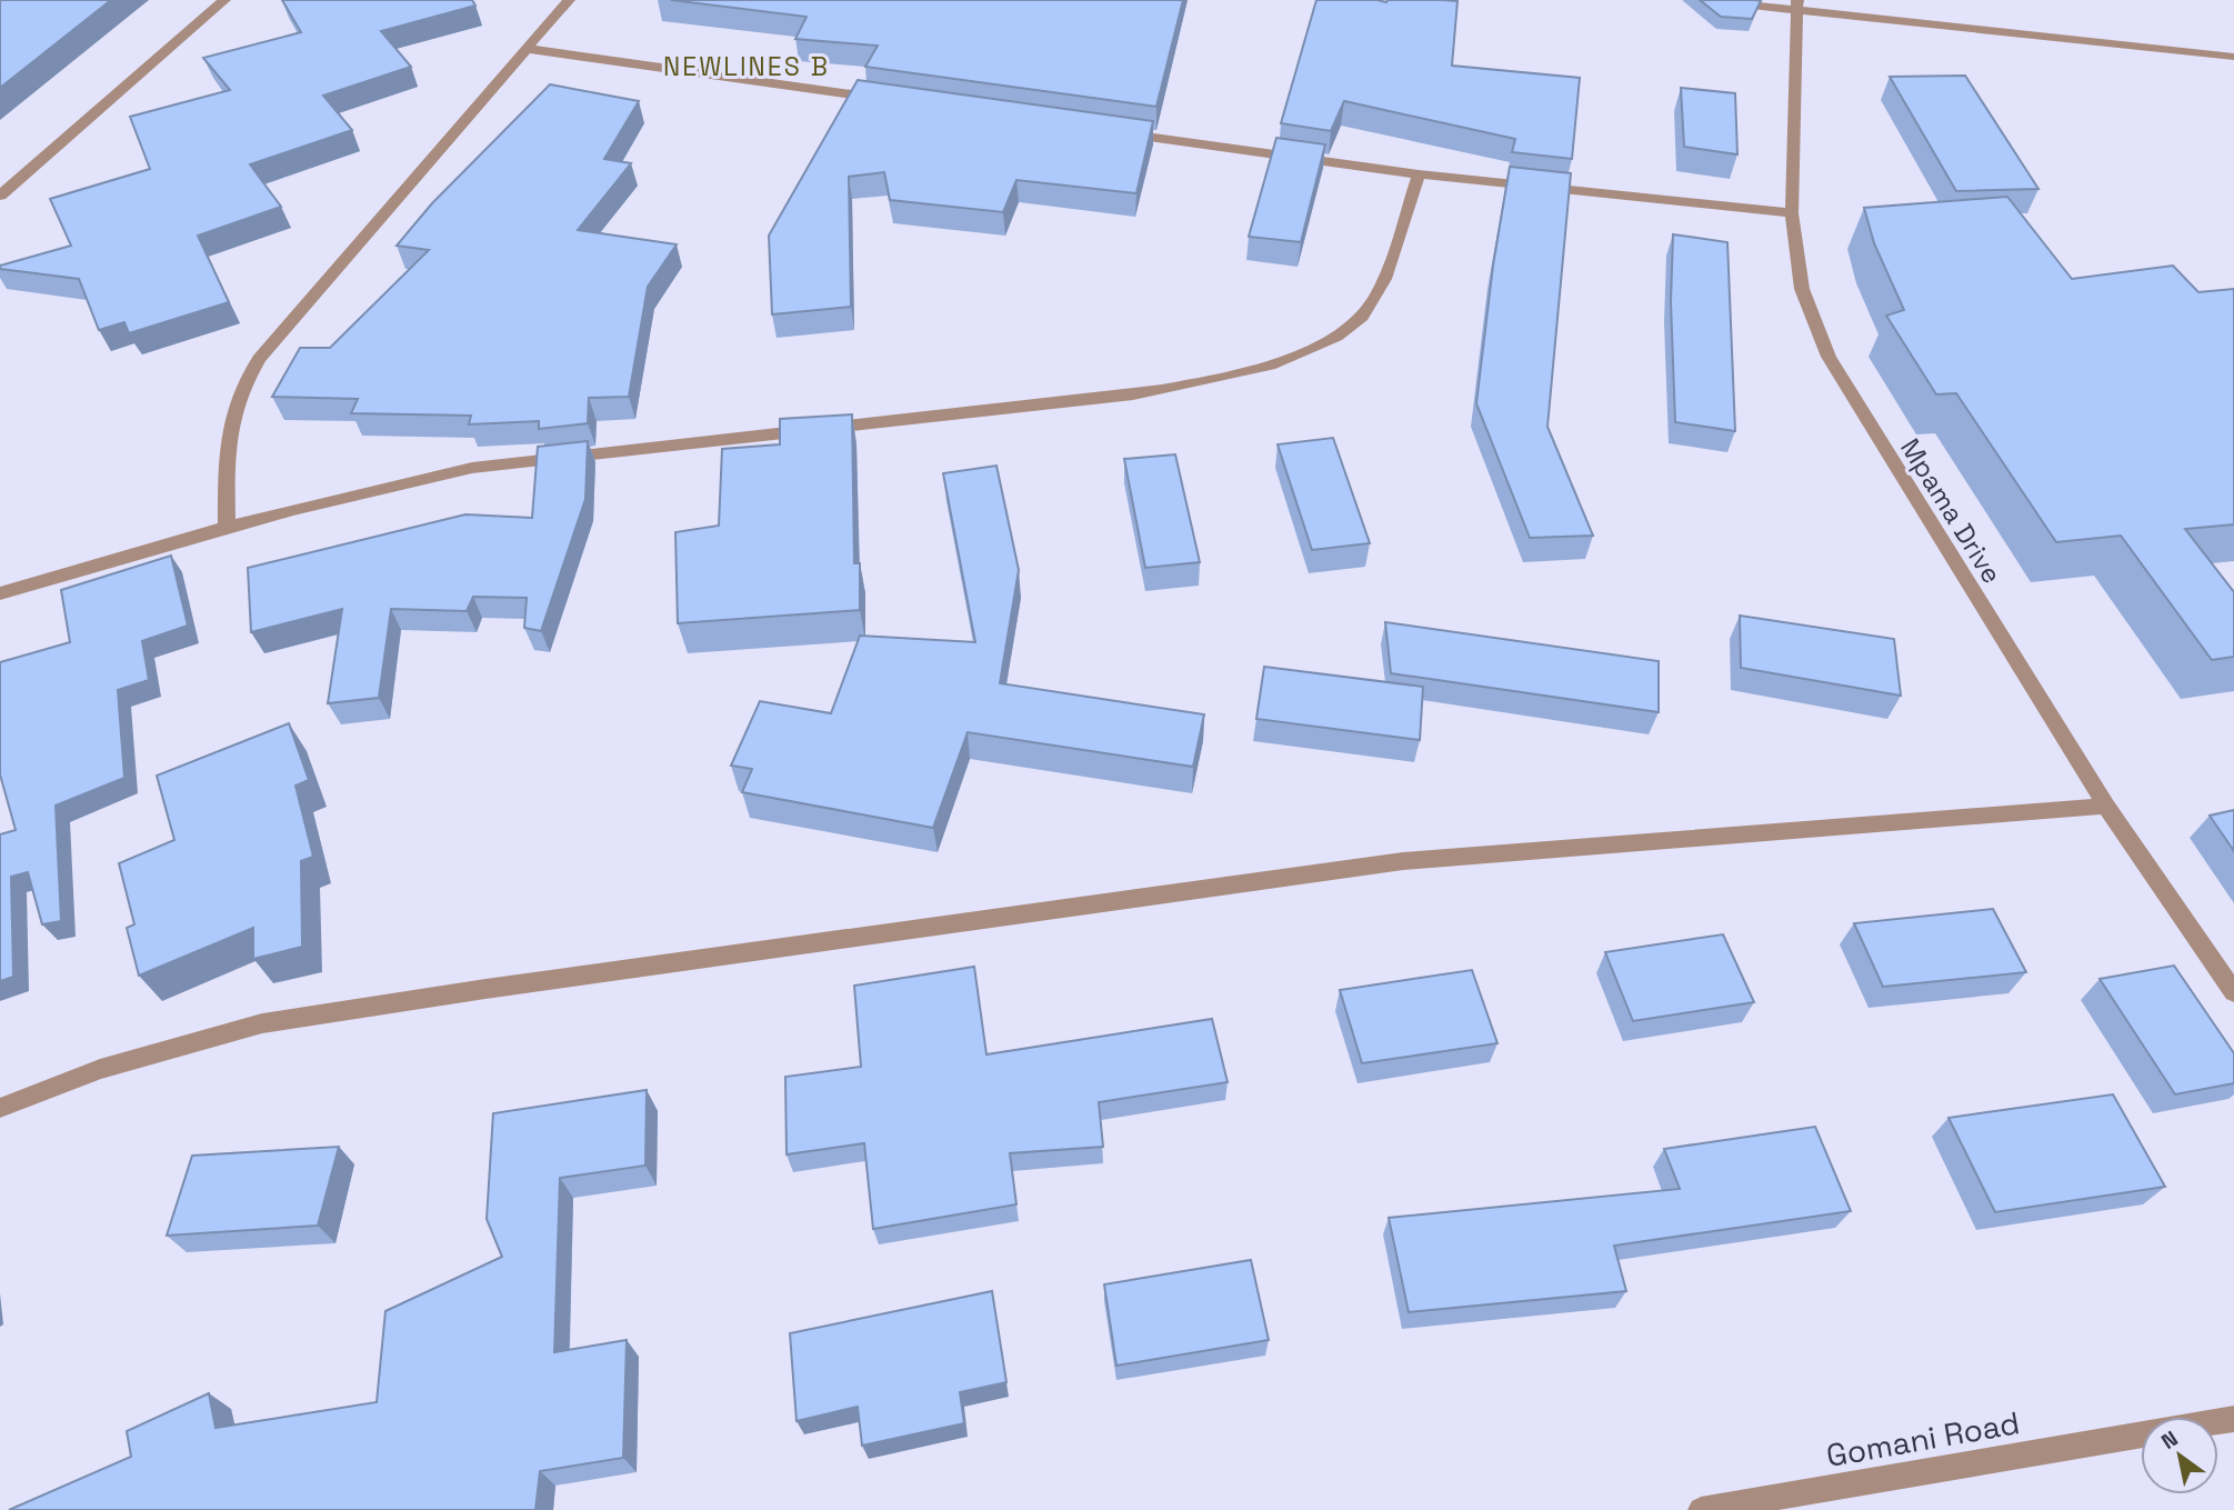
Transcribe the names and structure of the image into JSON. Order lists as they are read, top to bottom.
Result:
{
  "streets": {
    "street": ["Mpama Drive", "Gomani Road"]
  },
  "districts": ["NEWLINES B"],
  "north": "top left"
}
